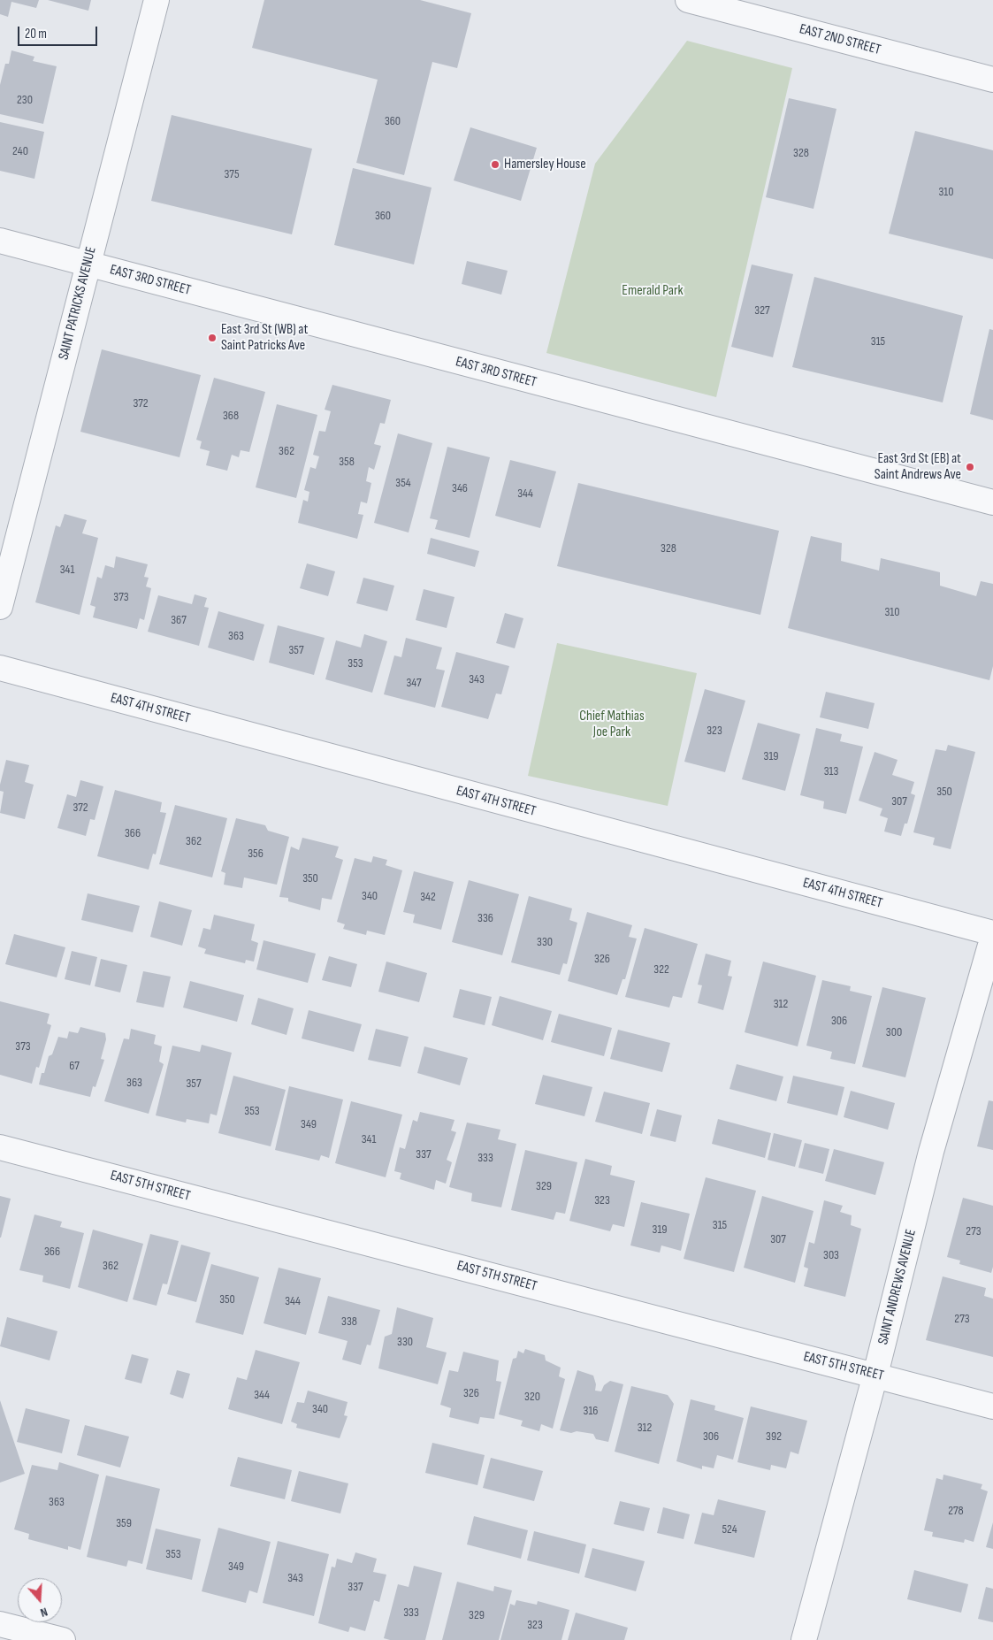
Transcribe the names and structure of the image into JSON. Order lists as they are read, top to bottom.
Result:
{
  "streets": {
    "street": [
      "EAST 2ND STREET",
      "EAST 3RD STREET",
      "SAINT PATRICKS AVENUE",
      "EAST 4TH STREET",
      "EAST 5TH STREET",
      "SAINT ANDREWS AVENUE"
    ]
  },
  "crossings": [
    ["EAST 3RD STREET", "SAINT PATRICKS AVENUE"],
    ["EAST 4TH STREET", "SAINT ANDREWS AVENUE"],
    ["EAST 5TH STREET", "SAINT ANDREWS AVENUE"]
  ],
  "parks": ["Emerald Park", "Chief Mathias Joe Park"],
  "places": ["Hamersley House", "East 3rd St (WB) at Saint Patricks Ave", "East 3rd St (EB) at Saint Andrews Ave"],
  "house_numbers": [
    "230",
    "360",
    "240",
    "328",
    "375",
    "310",
    "360",
    "327",
    "315",
    "372",
    "368",
    "362",
    "358",
    "354",
    "346",
    "344",
    "328",
    "341",
    "373",
    "310",
    "367",
    "363",
    "357",
    "353",
    "343",
    "347",
    "323",
    "319",
    "313",
    "350",
    "307",
    "372",
    "366",
    "362",
    "356",
    "350",
    "340",
    "342",
    "336",
    "330",
    "326",
    "322",
    "312",
    "306",
    "300",
    "373",
    "67",
    "363",
    "357",
    "353",
    "349",
    "341",
    "337",
    "333",
    "329",
    "323",
    "315",
    "319",
    "273",
    "307",
    "366",
    "303",
    "362",
    "350",
    "344",
    "273",
    "338",
    "330",
    "326",
    "344",
    "320",
    "340",
    "316",
    "312",
    "306",
    "392",
    "363",
    "278",
    "359",
    "524",
    "353",
    "349",
    "343",
    "337",
    "333",
    "329",
    "323"
  ],
  "scale_bar": "20 m",
  "north": "bottom"
}
